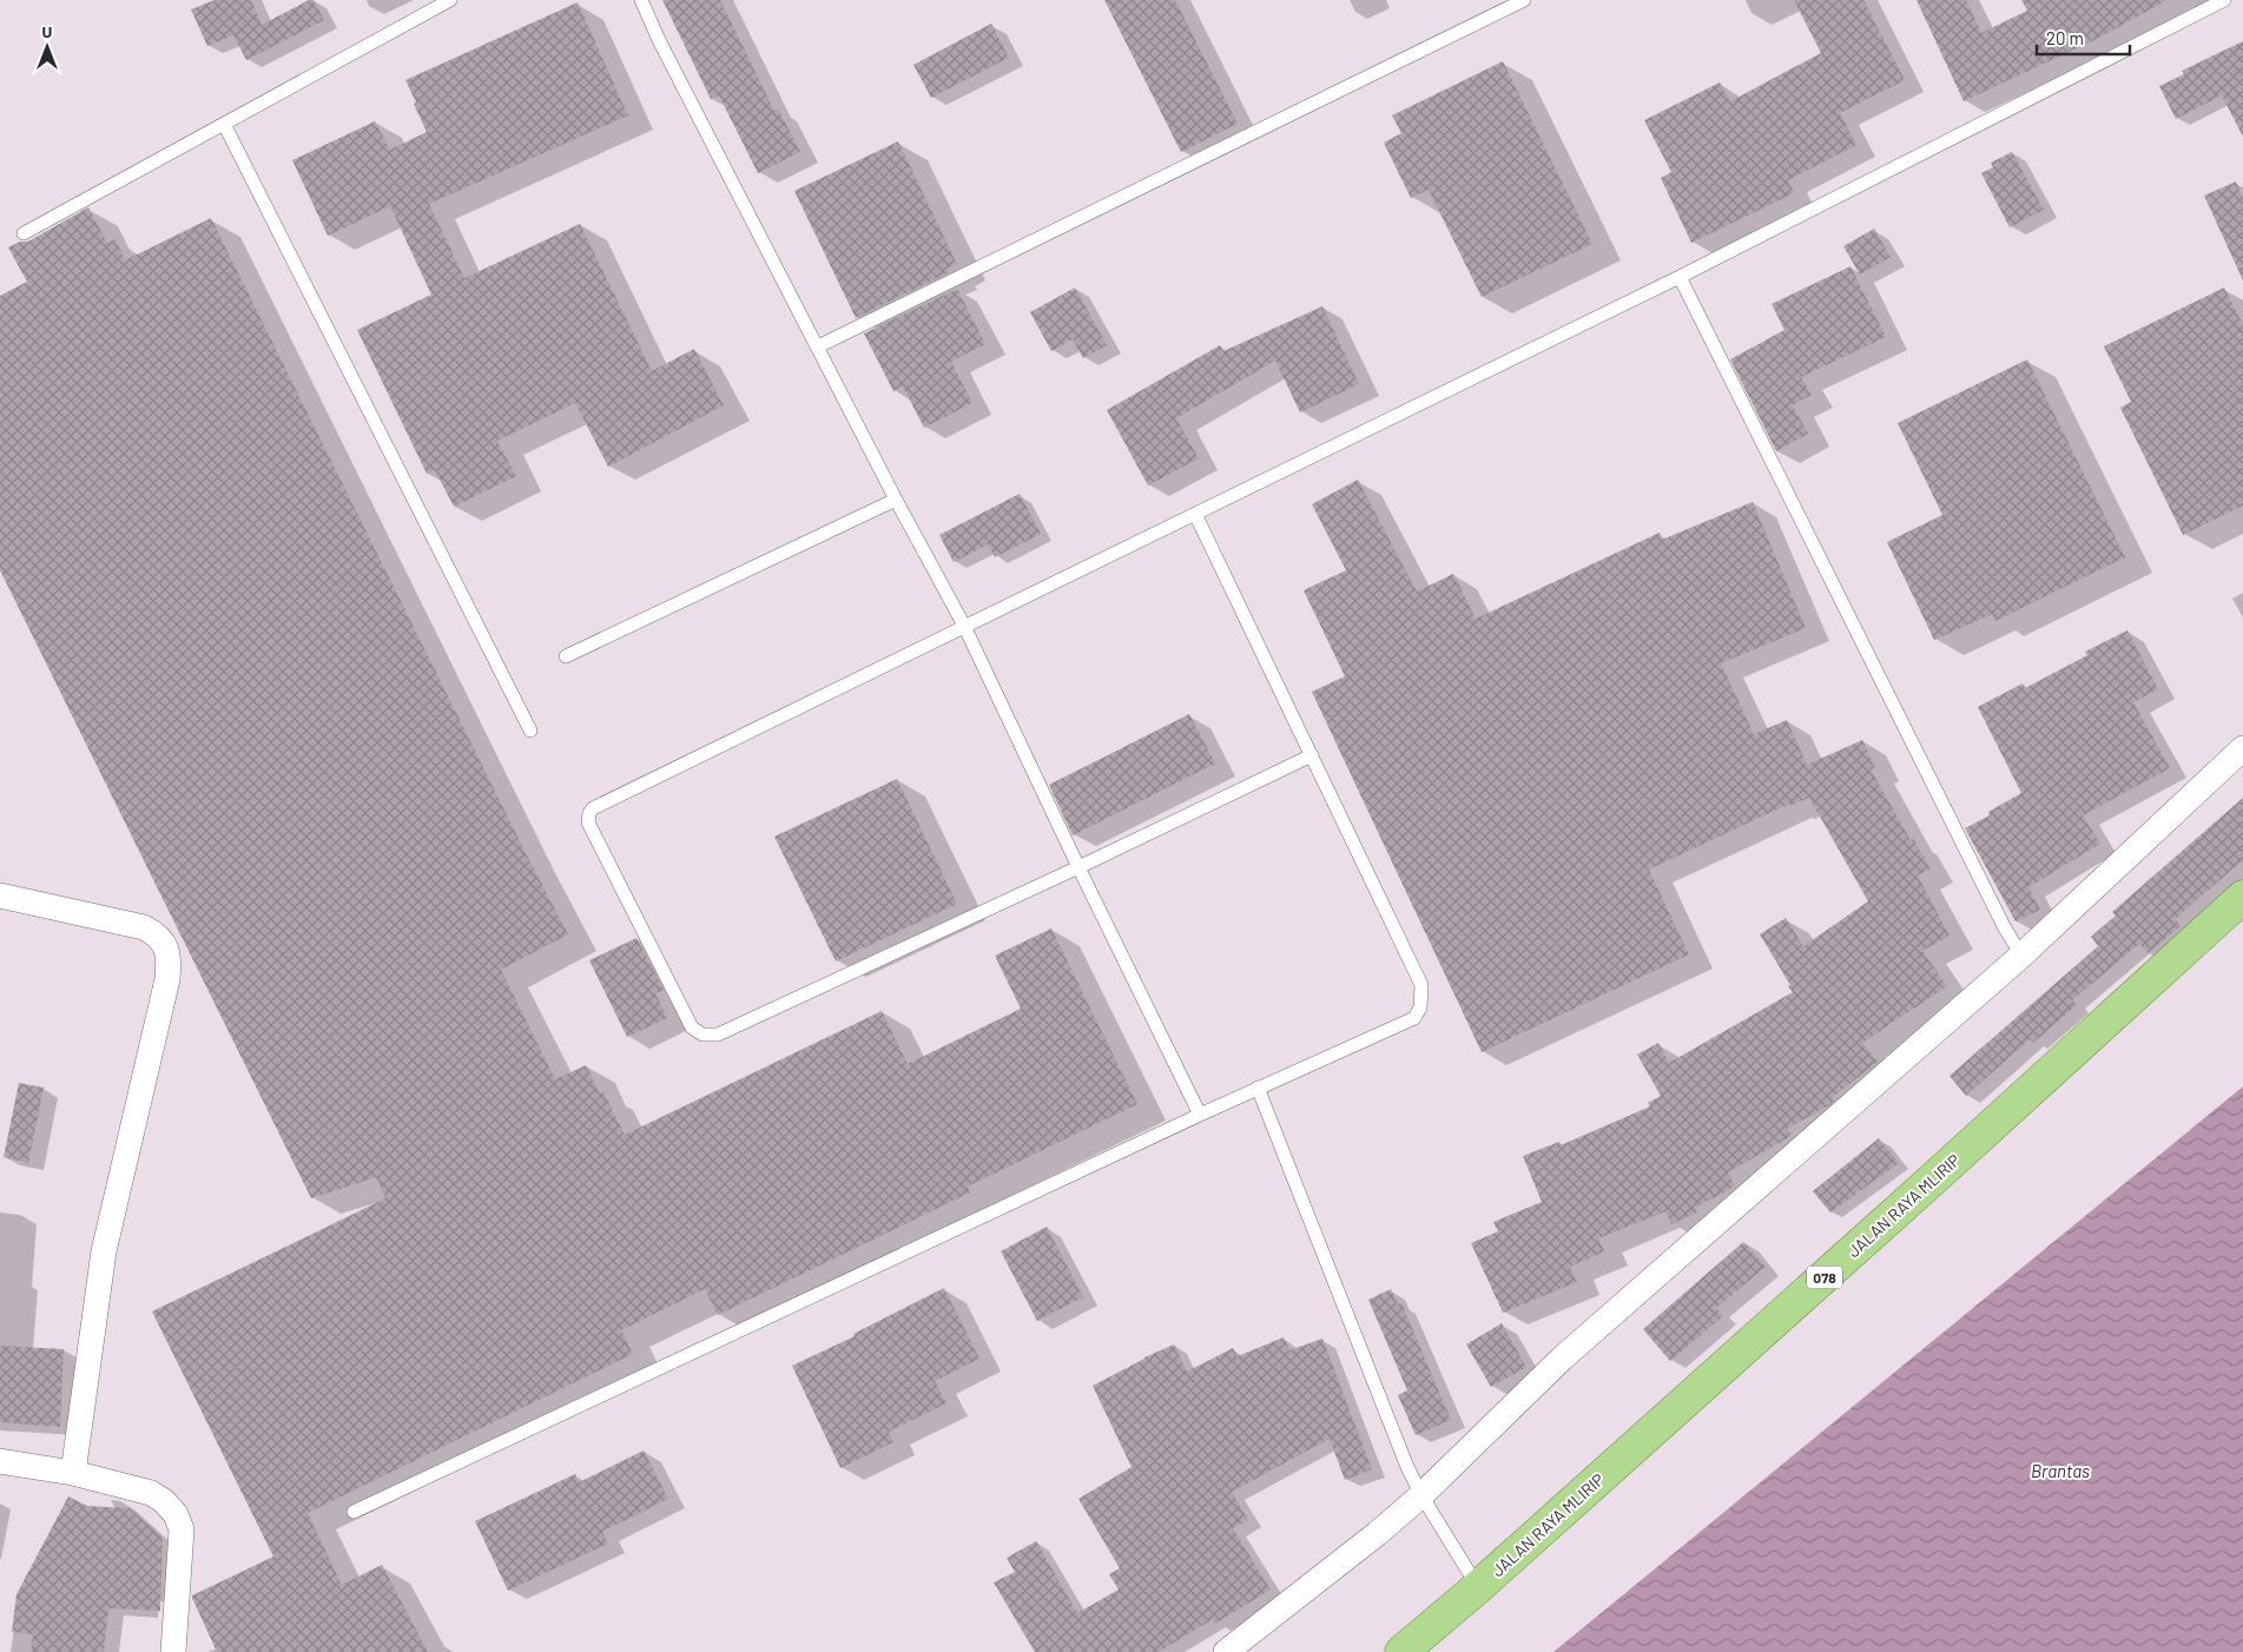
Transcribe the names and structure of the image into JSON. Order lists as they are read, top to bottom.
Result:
{
  "streets": {
    "main road": ["JALAN RAYA MLIRIP", "078"]
  },
  "water": ["Brantas"],
  "scale_bar": "20 m",
  "north": "top"
}
